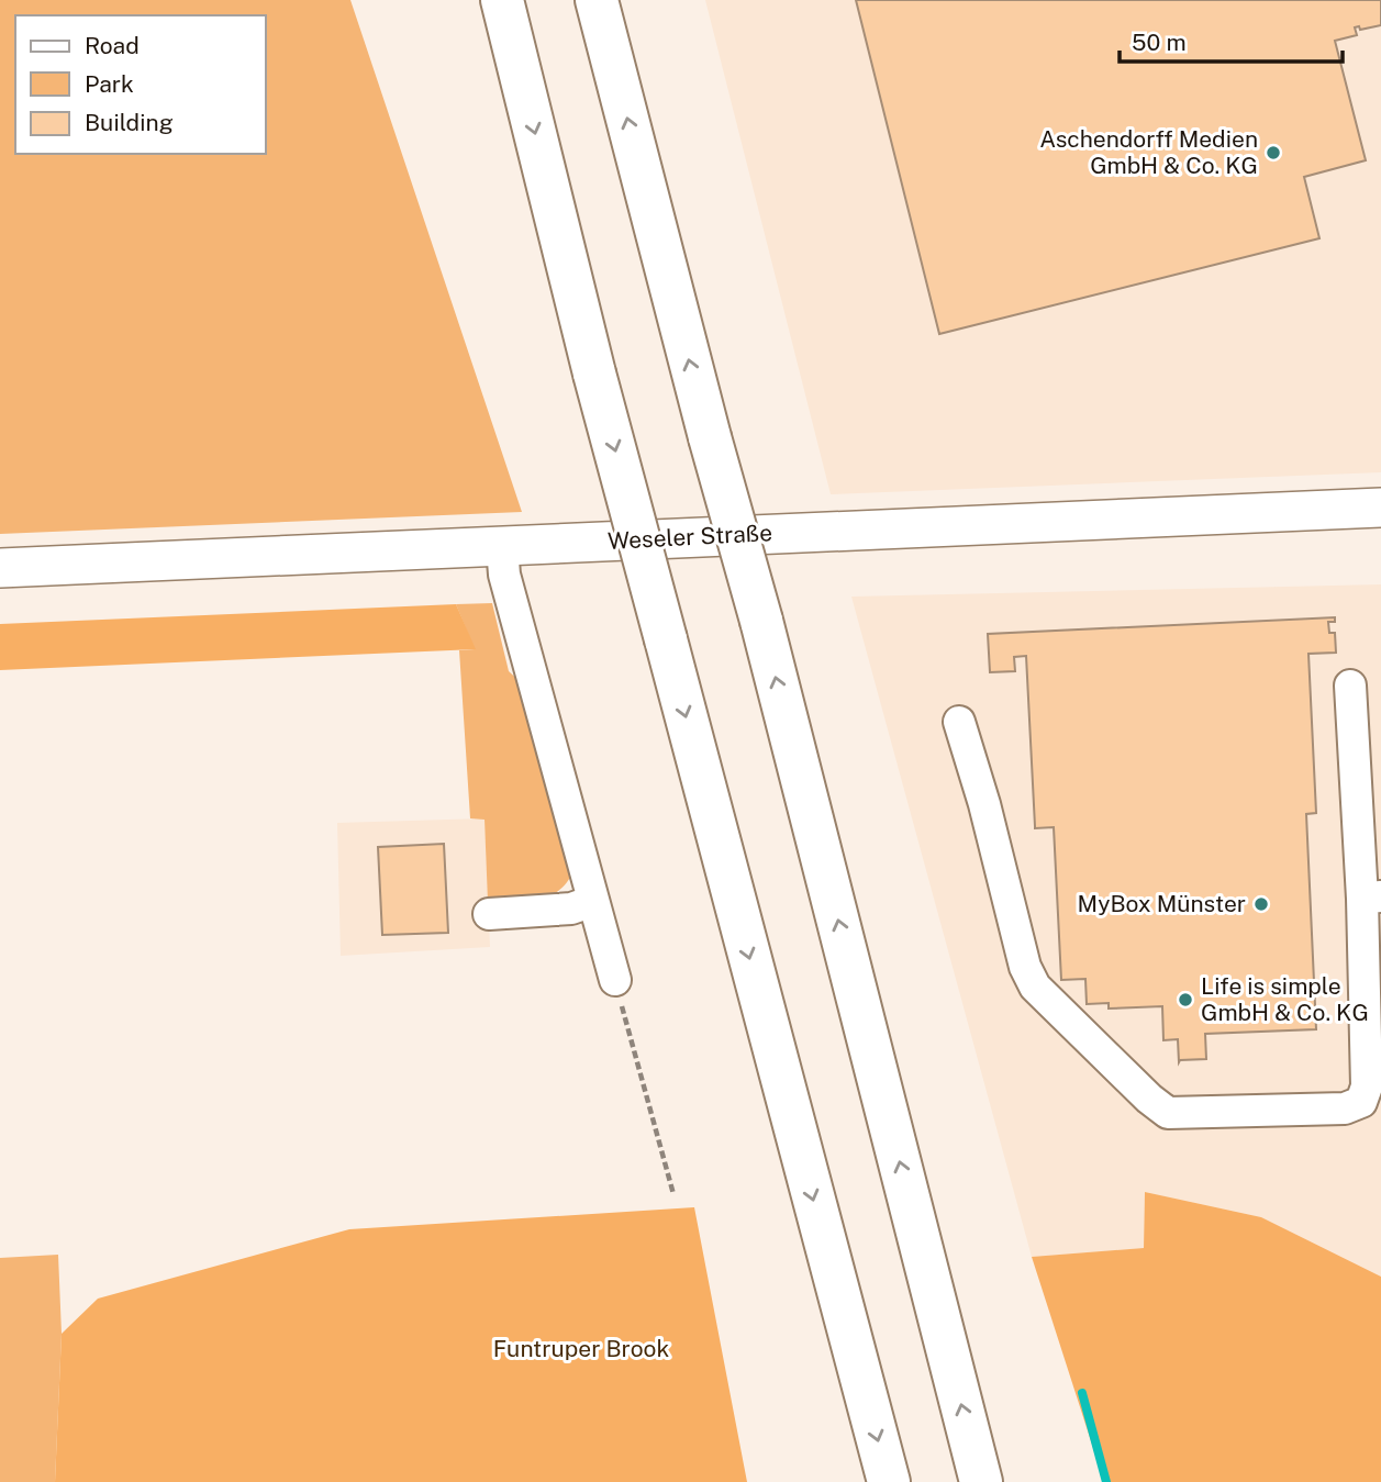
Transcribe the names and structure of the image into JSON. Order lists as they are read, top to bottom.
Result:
{
  "streets": {
    "main road": ["Weseler Straße"]
  },
  "parks": ["Funtruper Brook"],
  "places": ["Aschendorff Medien GmbH & Co. KG", "MyBox Münster", "Life is simple GmbH & Co. KG"],
  "legend": ["Road", "Park", "Building"],
  "scale_bar": "50 m"
}
